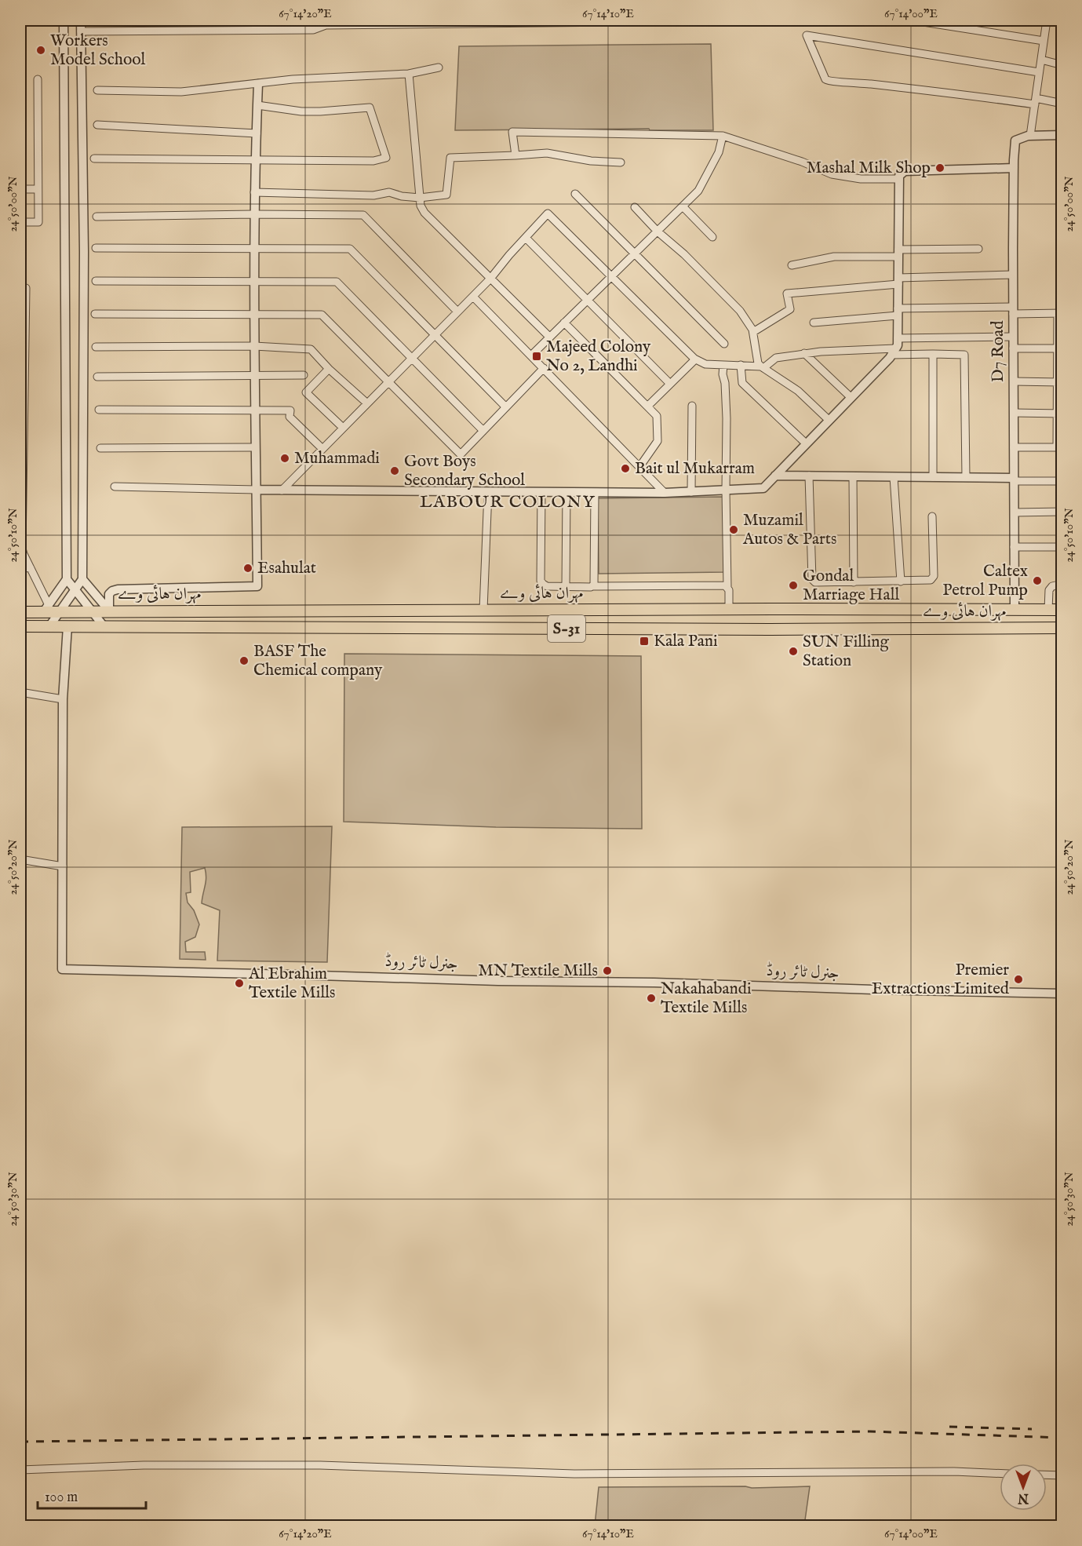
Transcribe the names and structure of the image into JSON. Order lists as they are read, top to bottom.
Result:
{
  "streets": {
    "main road": ["مہران ہائی وے", "S-31"],
    "street": ["D7 Road", "جنرل ٹائر روڈ"]
  },
  "crossings": [
    ["D7 Road", "مہران ہائی وے"]
  ],
  "districts": ["LABOUR COLONY"],
  "places": {
    "other": [
      "Workers Model School",
      "Mashal Milk Shop",
      "Muhammadi",
      "Bait ul Mukarram",
      "Govt Boys Secondary School",
      "Muzamil Autos & Parts",
      "Esahulat",
      "Caltex Petrol Pump",
      "Gondal Marriage Hall",
      "SUN Filling Station",
      "BASF The Chemical company",
      "MN Textile Mills",
      "Premier Extractions Limited",
      "Al Ebrahim Textile Mills",
      "Nakahabandi Textile Mills"
    ],
    "transit": ["Majeed Colony No 2, Landhi", "Kala Pani"]
  },
  "scale_bar": "100 m",
  "north": "bottom",
  "coordinates": [
    "67°14'20\"E",
    "67°14'10\"E",
    "67°14'00\"E",
    "24°50'00\"N",
    "24°50'10\"N",
    "24°50'20\"N",
    "24°50'30\"N"
  ]
}
